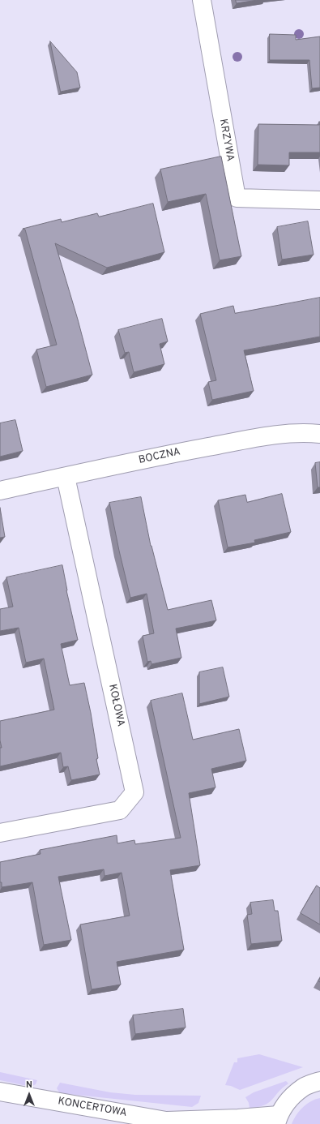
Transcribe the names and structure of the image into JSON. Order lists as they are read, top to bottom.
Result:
{
  "streets": {
    "street": [
      "KRZYWA",
      "BOCZNA",
      "KOŁOWA",
      "KONCERTOWA"
    ]
  },
  "crossings": [
    ["BOCZNA", "KOŁOWA"]
  ],
  "north": "top"
}
